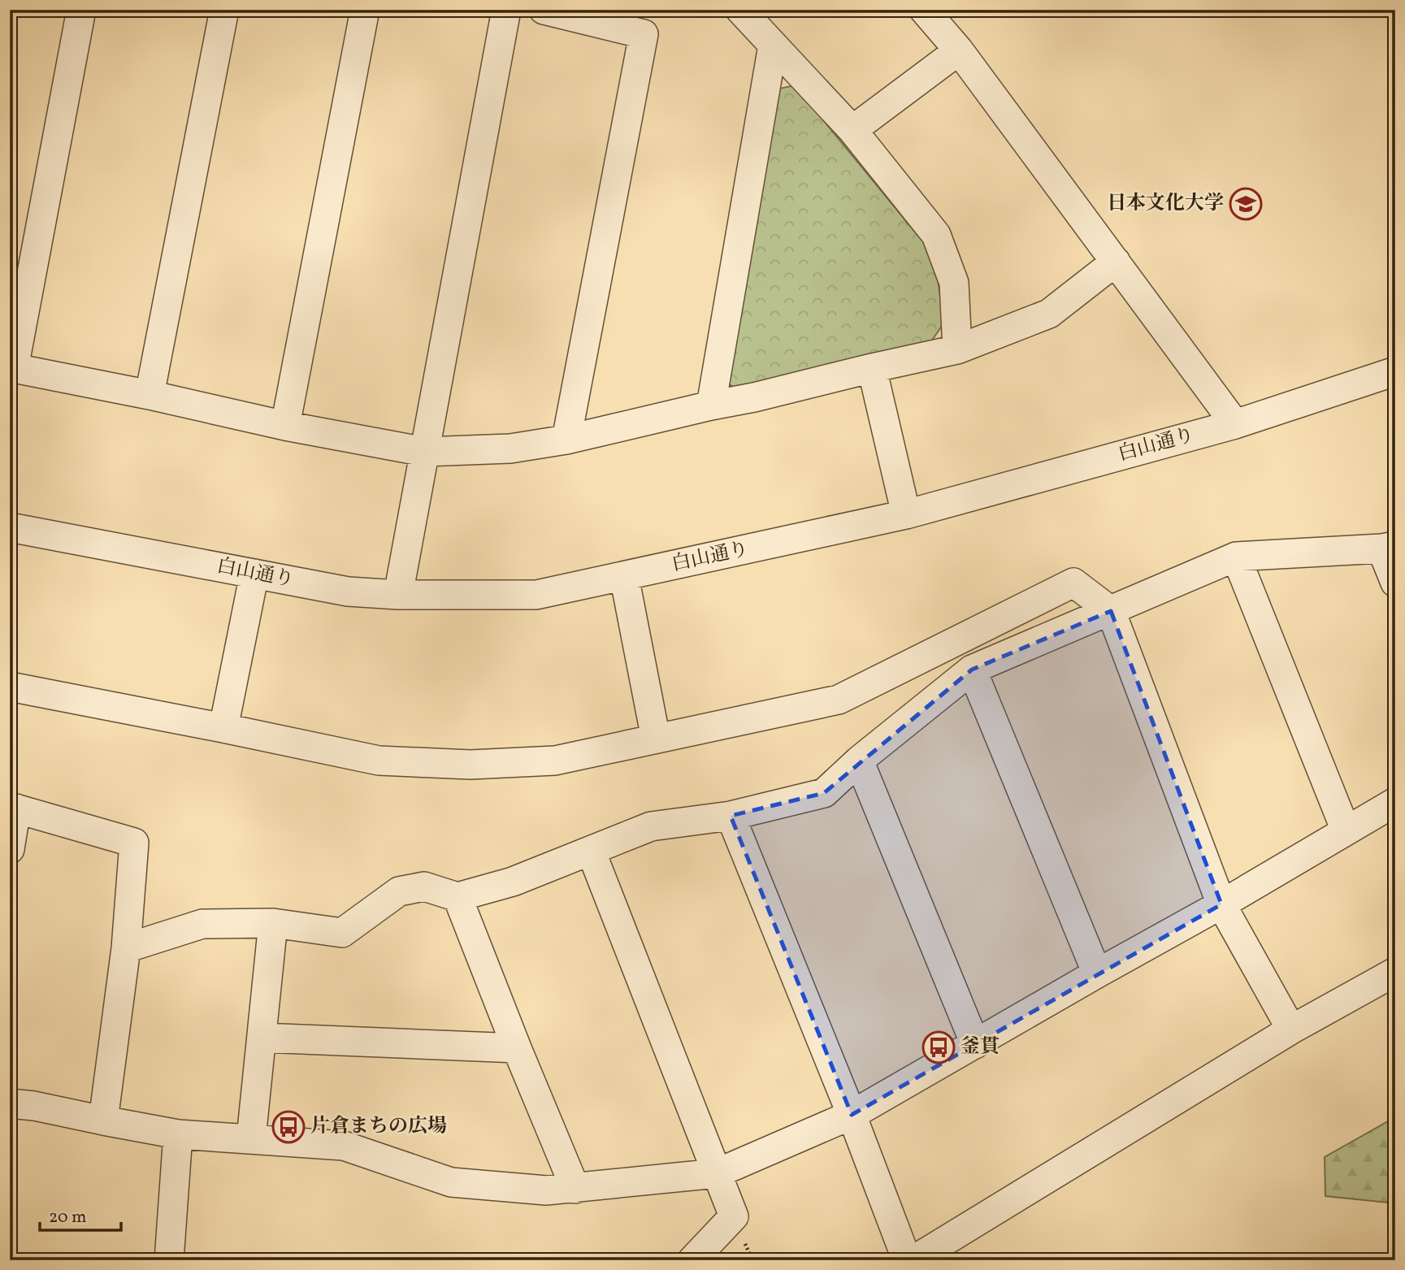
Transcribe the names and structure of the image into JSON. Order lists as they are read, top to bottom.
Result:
{
  "streets": {
    "street": ["白山通り"]
  },
  "places": {
    "school or university": ["日本文化大学"],
    "bus stop": ["釜貫", "片倉まちの広場"]
  },
  "scale_bar": "20 m"
}
